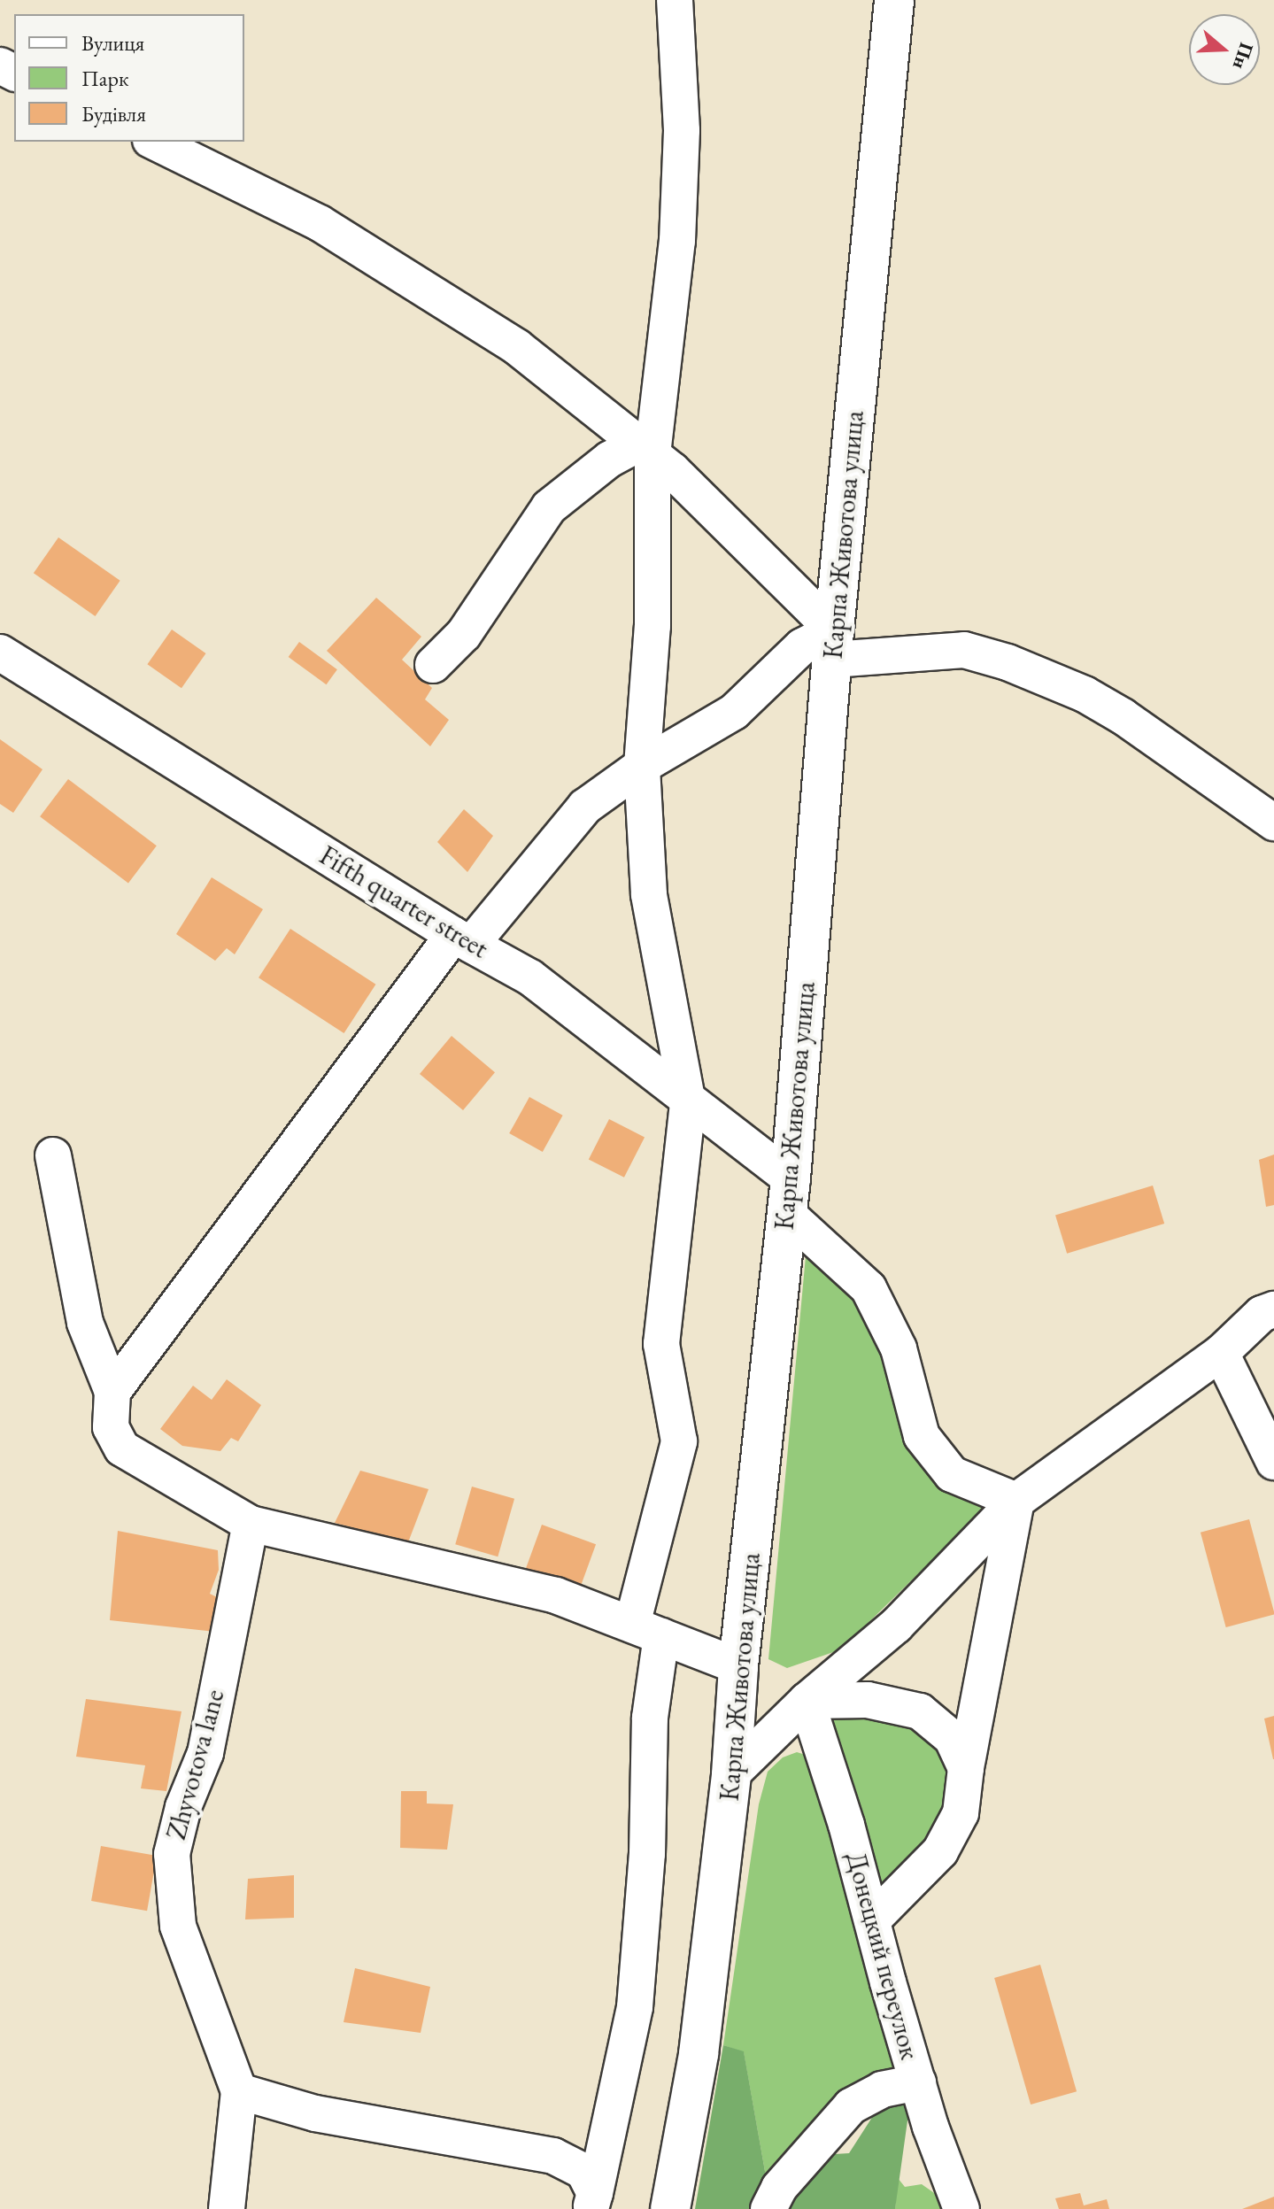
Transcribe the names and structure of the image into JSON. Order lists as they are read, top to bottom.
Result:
{
  "streets": {
    "main road": ["Карпа Животова улица"],
    "street": ["Fifth quarter street", "Zhyvotova lane", "Донецкий переулок"]
  },
  "crossings": [
    ["Карпа Животова улица", "Fifth quarter street"]
  ],
  "legend": ["Вулиця", "Парк", "Будівля"],
  "north": "right"
}
